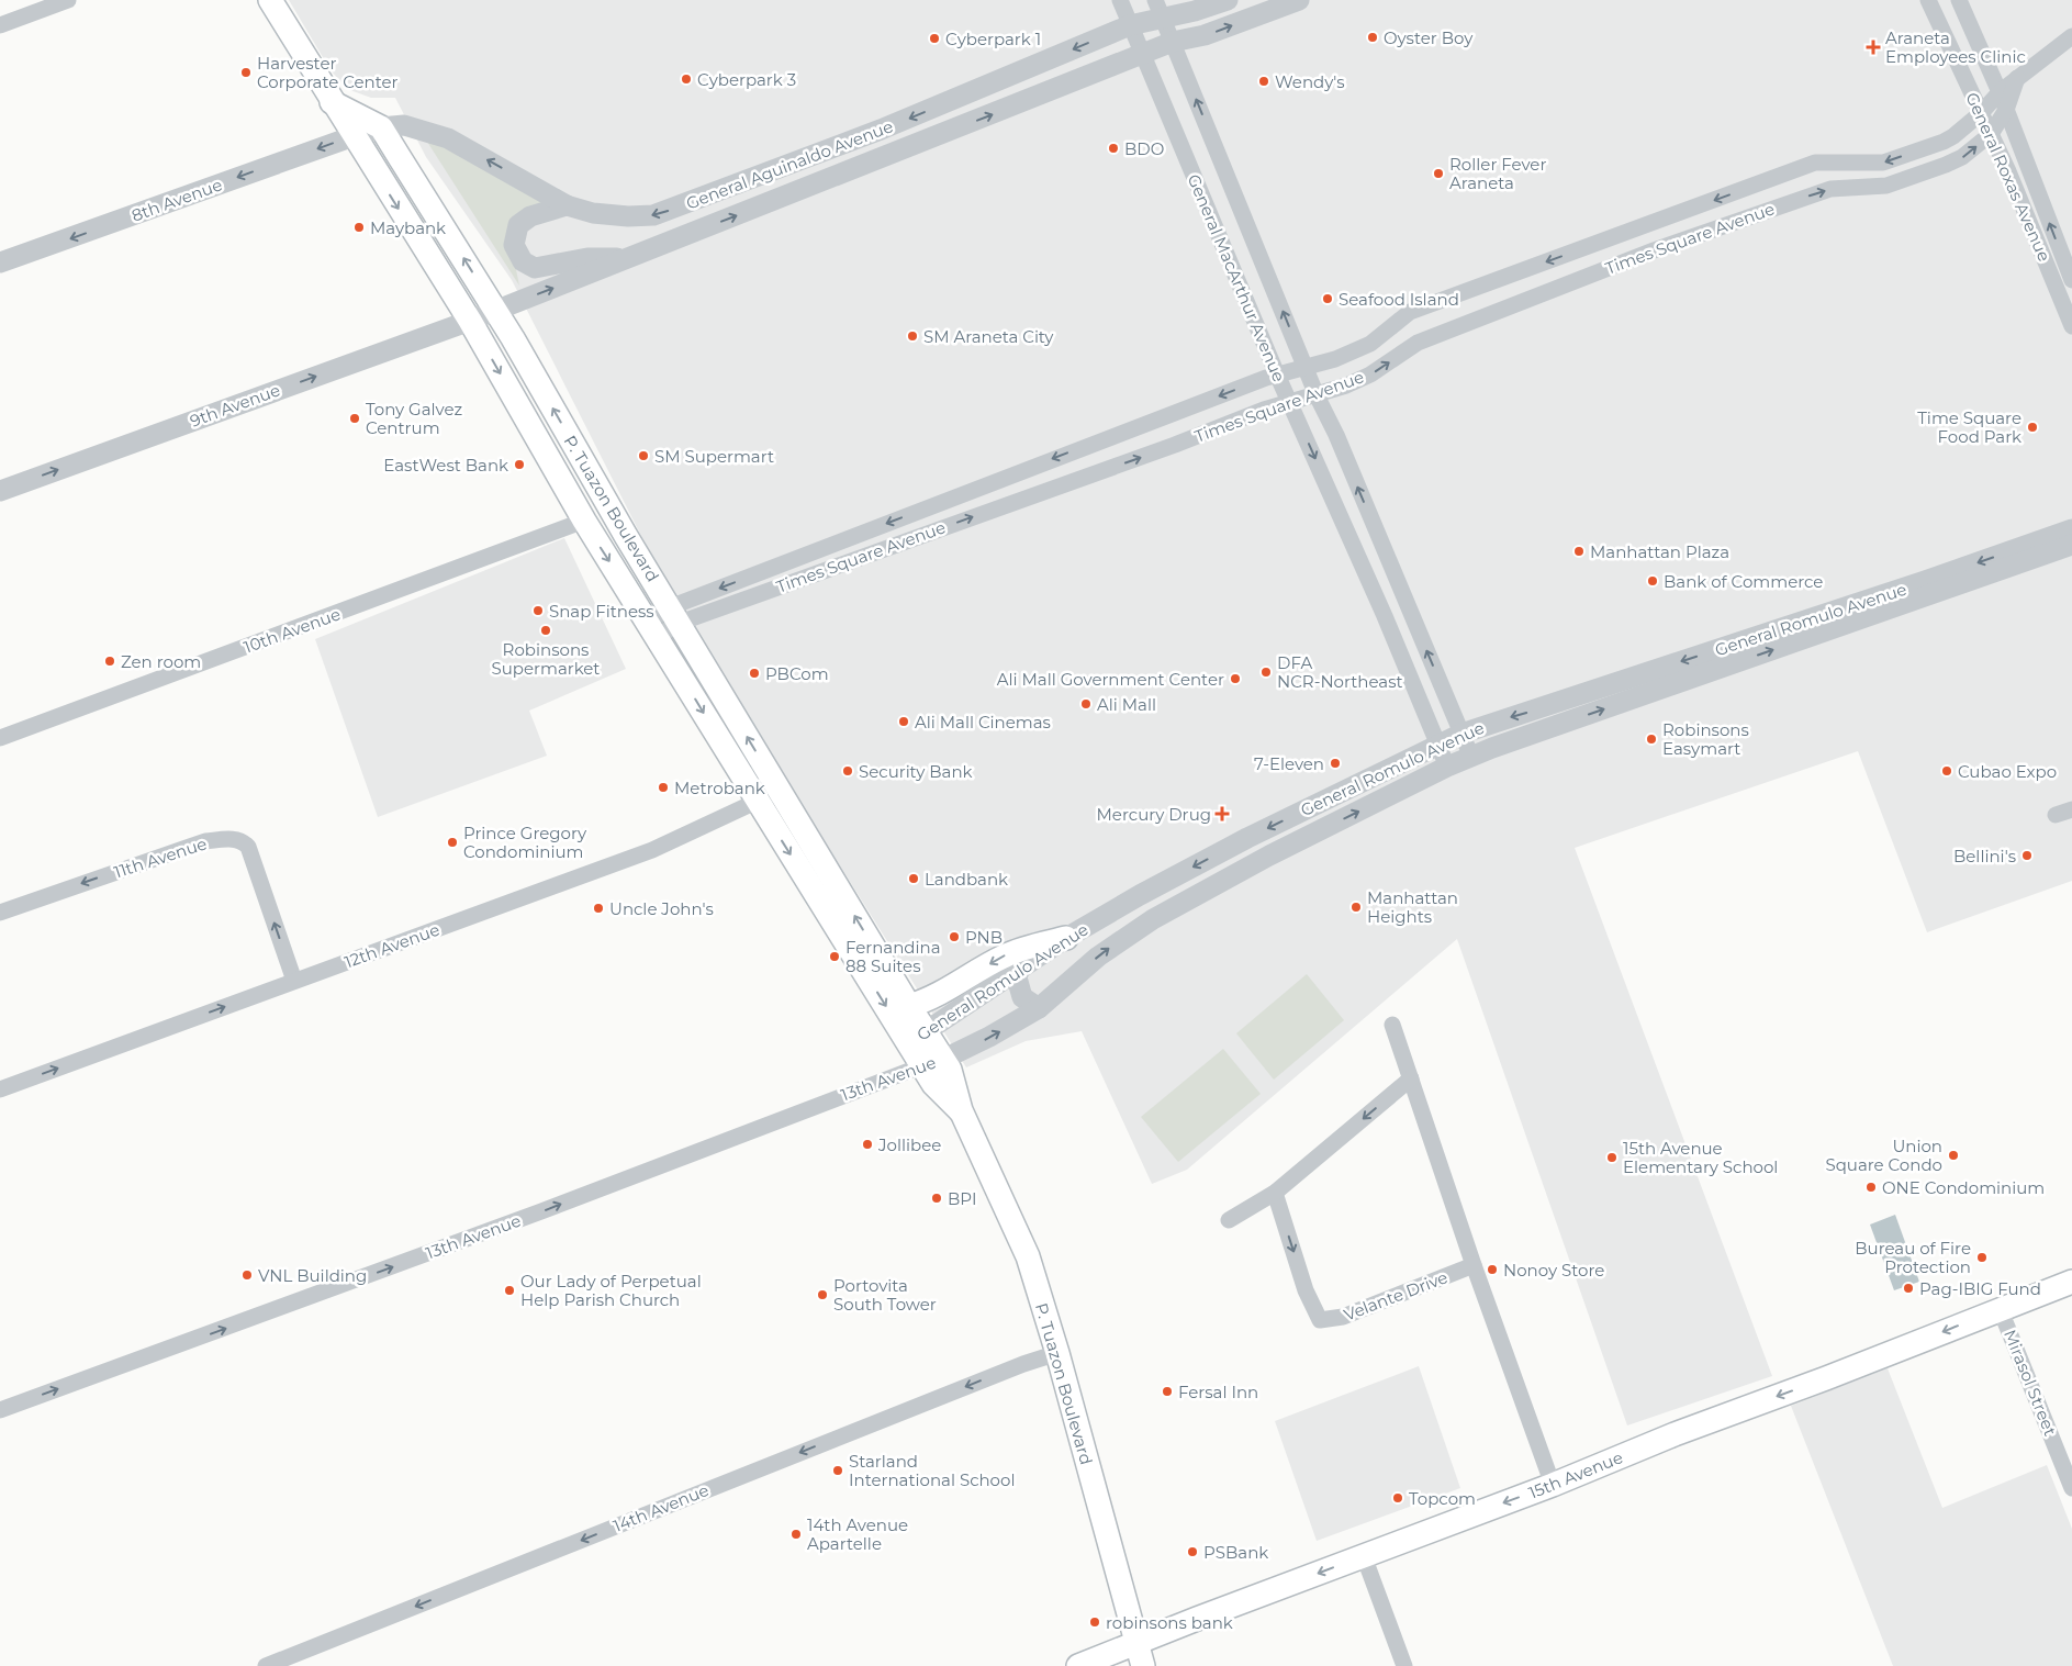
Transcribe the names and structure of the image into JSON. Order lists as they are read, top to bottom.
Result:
{
  "streets": {
    "main road": ["P. Tuazon Boulevard", "15th Avenue"],
    "street": [
      "General Aguinaldo Avenue",
      "General Roxas Avenue",
      "8th Avenue",
      "Times Square Avenue",
      "General MacArthur Avenue",
      "9th Avenue",
      "General Romulo Avenue",
      "10th Avenue",
      "11th Avenue",
      "12th Avenue",
      "13th Avenue",
      "Velante Drive",
      "Mirasol Street",
      "14th Avenue"
    ]
  },
  "crossings": [
    ["General Aguinaldo Avenue", "8th Avenue"],
    ["General Aguinaldo Avenue", "General MacArthur Avenue"],
    ["General Aguinaldo Avenue", "9th Avenue"],
    ["General Aguinaldo Avenue", "P. Tuazon Boulevard"],
    ["General Roxas Avenue", "Times Square Avenue"],
    ["8th Avenue", "P. Tuazon Boulevard"],
    ["Times Square Avenue", "General MacArthur Avenue"],
    ["Times Square Avenue", "P. Tuazon Boulevard"],
    ["General MacArthur Avenue", "General Romulo Avenue"],
    ["9th Avenue", "P. Tuazon Boulevard"],
    ["P. Tuazon Boulevard", "General Romulo Avenue"],
    ["P. Tuazon Boulevard", "10th Avenue"],
    ["P. Tuazon Boulevard", "12th Avenue"],
    ["P. Tuazon Boulevard", "13th Avenue"],
    ["P. Tuazon Boulevard", "15th Avenue"],
    ["P. Tuazon Boulevard", "14th Avenue"],
    ["General Romulo Avenue", "13th Avenue"],
    ["11th Avenue", "12th Avenue"],
    ["Mirasol Street", "15th Avenue"]
  ],
  "one_way": [
    "8th Avenue",
    "9th Avenue",
    "12th Avenue",
    "13th Avenue",
    "15th Avenue",
    "14th Avenue"
  ],
  "places": {
    "other": [
      "Oyster Boy",
      "Cyberpark 1",
      "Harvester Corporate Center",
      "Cyberpark 3",
      "Wendy's",
      "BDO",
      "Roller Fever Araneta",
      "Maybank",
      "Seafood Island",
      "SM Araneta City",
      "Tony Galvez Centrum",
      "Time Square Food Park",
      "SM Supermart",
      "EastWest Bank",
      "Manhattan Plaza",
      "Bank of Commerce",
      "Snap Fitness",
      "Robinsons Supermarket",
      "Zen room",
      "DFA NCR-Northeast",
      "PBCom",
      "Ali Mall Government Center",
      "Ali Mall",
      "Ali Mall Cinemas",
      "Robinsons Easymart",
      "7-Eleven",
      "Security Bank",
      "Cubao Expo",
      "Metrobank",
      "Prince Gregory Condominium",
      "Bellini's",
      "Landbank",
      "Manhattan Heights",
      "Uncle John's",
      "PNB",
      "Fernandina 88 Suites",
      "Jollibee",
      "Union Square Condo",
      "15th Avenue Elementary School",
      "ONE Condominium",
      "BPI",
      "Bureau of Fire Protection",
      "Nonoy Store",
      "VNL Building",
      "Pag-IBIG Fund",
      "Our Lady of Perpetual Help Parish Church",
      "Portovita South Tower",
      "Fersal Inn",
      "Starland International School",
      "Topcom",
      "14th Avenue Apartelle",
      "PSBank",
      "robinsons bank"
    ],
    "health": ["Araneta Employees Clinic", "Mercury Drug"]
  }
}
